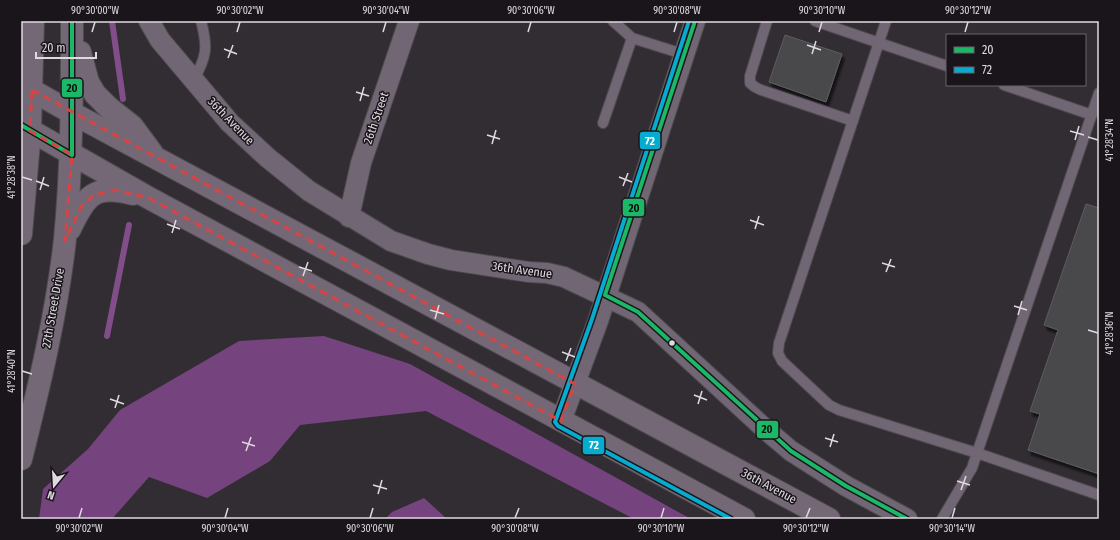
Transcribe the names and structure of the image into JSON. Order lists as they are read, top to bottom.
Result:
{
  "streets": {
    "main road": ["36th Avenue", "27th Street Drive"],
    "street": ["26th Street"]
  },
  "crossings": [
    ["26th Street", "36th Avenue"],
    ["36th Avenue", "27th Street Drive"]
  ],
  "lines": ["transit line 20", "transit line 72"],
  "legend": ["20", "72"],
  "scale_bar": "20 m",
  "north": "bottom",
  "coordinates": [
    "90°30'00\"W",
    "90°30'02\"W",
    "90°30'04\"W",
    "90°30'06\"W",
    "90°30'08\"W",
    "90°30'10\"W",
    "90°30'12\"W",
    "41°28'34\"N",
    "41°28'38\"N",
    "41°28'36\"N",
    "41°28'40\"N",
    "90°30'14\"W"
  ]
}
